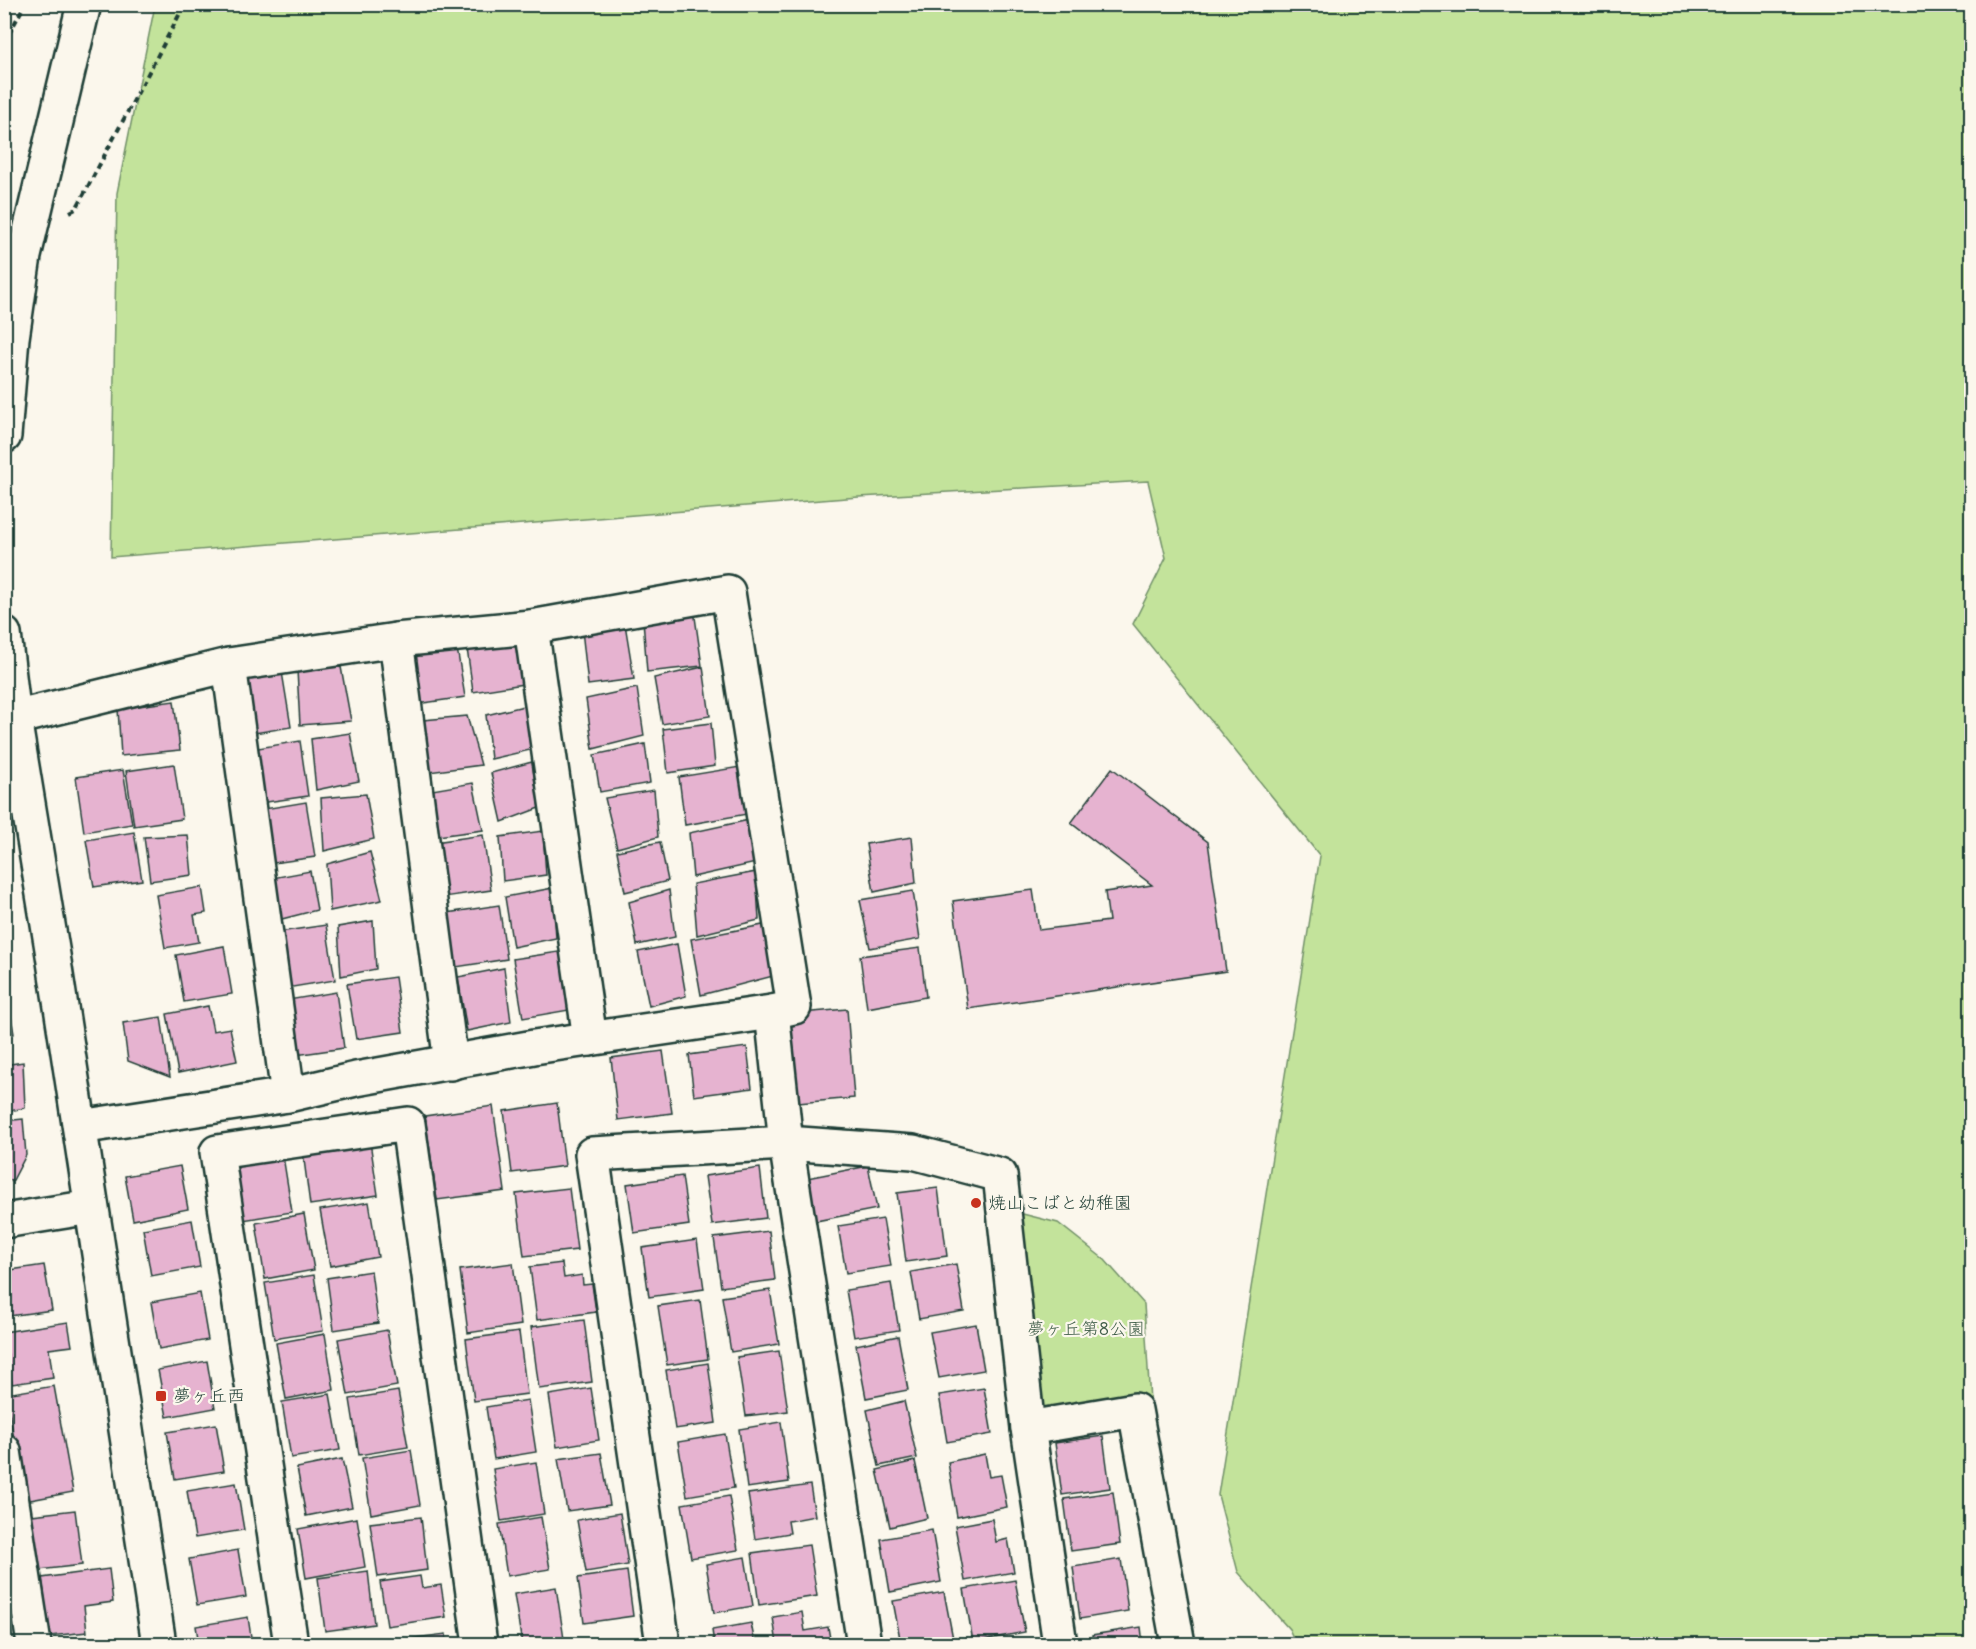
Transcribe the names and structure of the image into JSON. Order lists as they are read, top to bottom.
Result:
{
  "parks": ["夢ヶ丘第8公園"],
  "places": {
    "other": ["焼山こばと幼稚園"],
    "transit": ["夢ヶ丘西"]
  }
}
